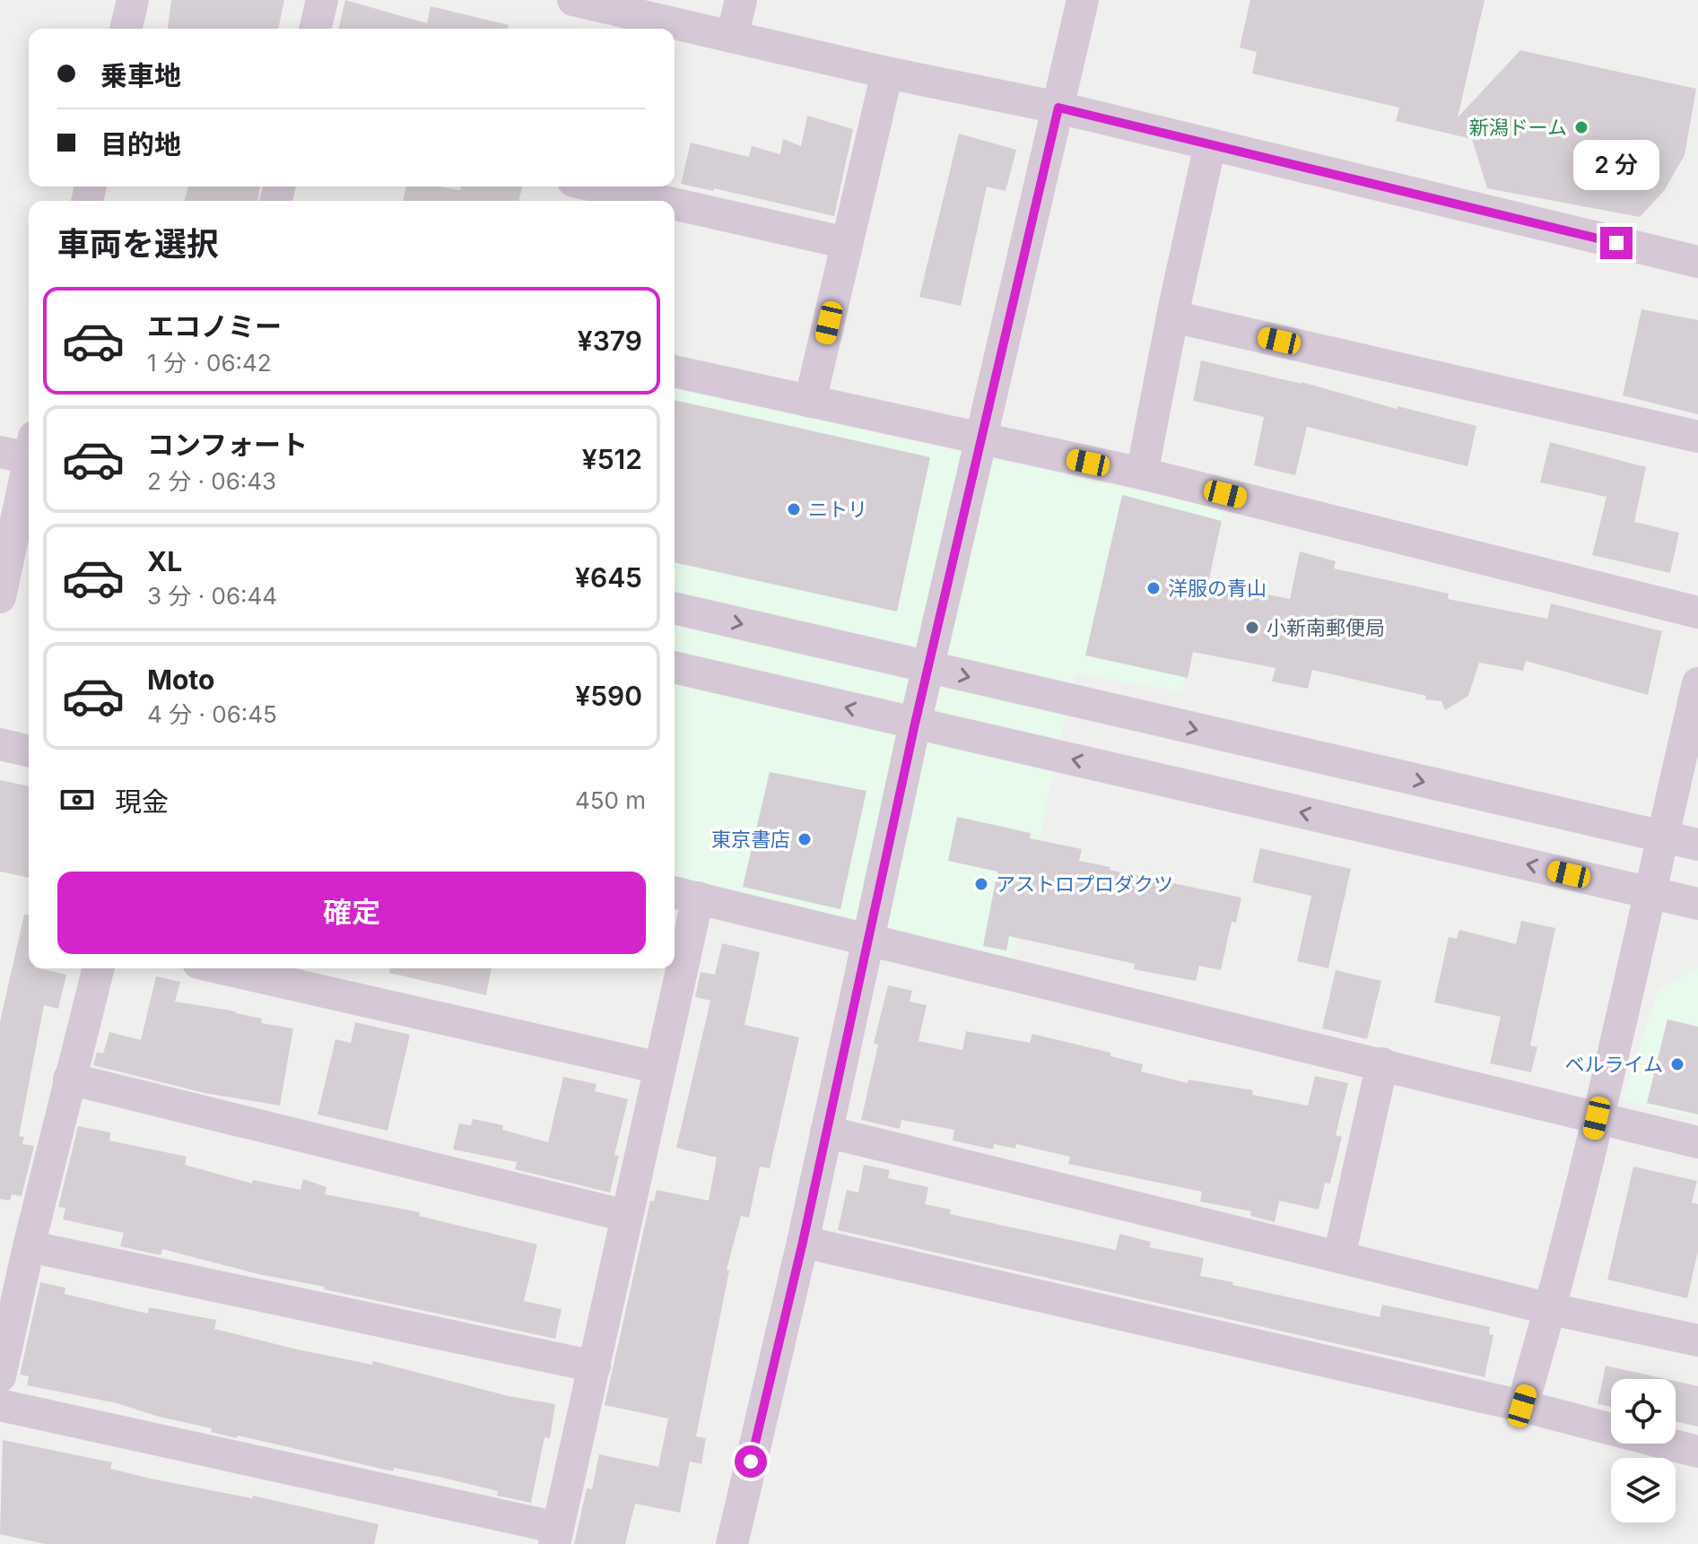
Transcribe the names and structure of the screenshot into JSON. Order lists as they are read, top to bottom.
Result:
{
  "places": [
    "新潟ドーム",
    "ニトリ",
    "洋服の青山",
    "小新南郵便局",
    "東京書店",
    "アストロプロダクツ",
    "ベルライム"
  ],
  "page": {
    "banner": ["乗車地", "目的地"],
    "bubble": "2 分",
    "heading": "車両を選択",
    "list": [
      {
        "name": "エコノミー",
        "note": "1 分 · 06:42",
        "value": "¥379"
      },
      {
        "name": "コンフォート",
        "note": "2 分 · 06:43",
        "value": "¥512"
      },
      {
        "name": "XL",
        "note": "3 分 · 06:44",
        "value": "¥645"
      },
      {
        "name": "Moto",
        "note": "4 分 · 06:45",
        "value": "¥590"
      }
    ],
    "pay": ["現金", "450 m"],
    "buttons": "確定"
  }
}
